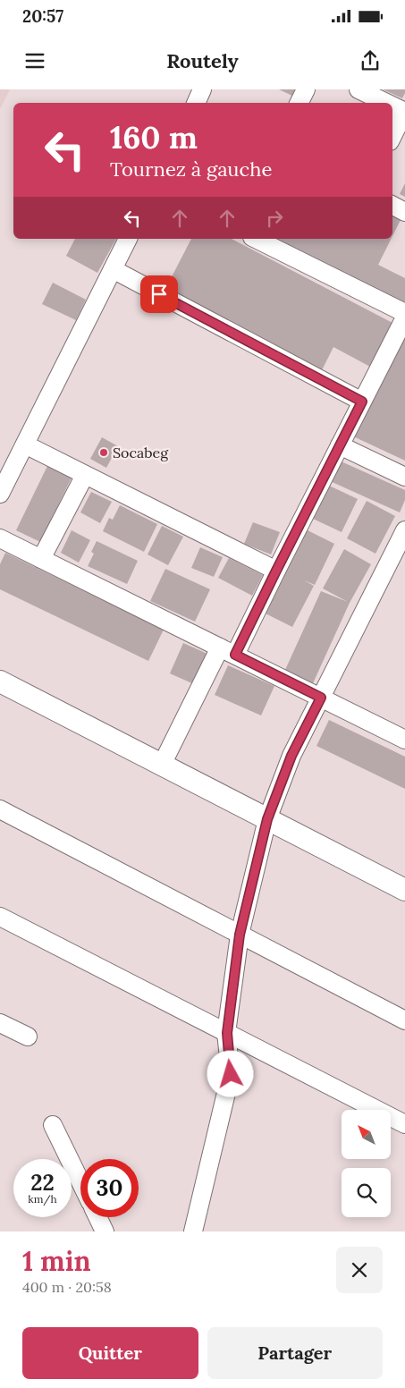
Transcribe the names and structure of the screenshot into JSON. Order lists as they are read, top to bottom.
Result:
{
  "places": ["Socabeg"],
  "north": "top left",
  "page": {
    "status": "20:57",
    "header": "Routely",
    "turn": ["160 m", "Tournez à gauche"],
    "speed": "22 km/h",
    "limit": "30",
    "heading": ["1 min", "400 m · 20:58"],
    "buttons": ["Quitter", "Partager"]
  }
}
